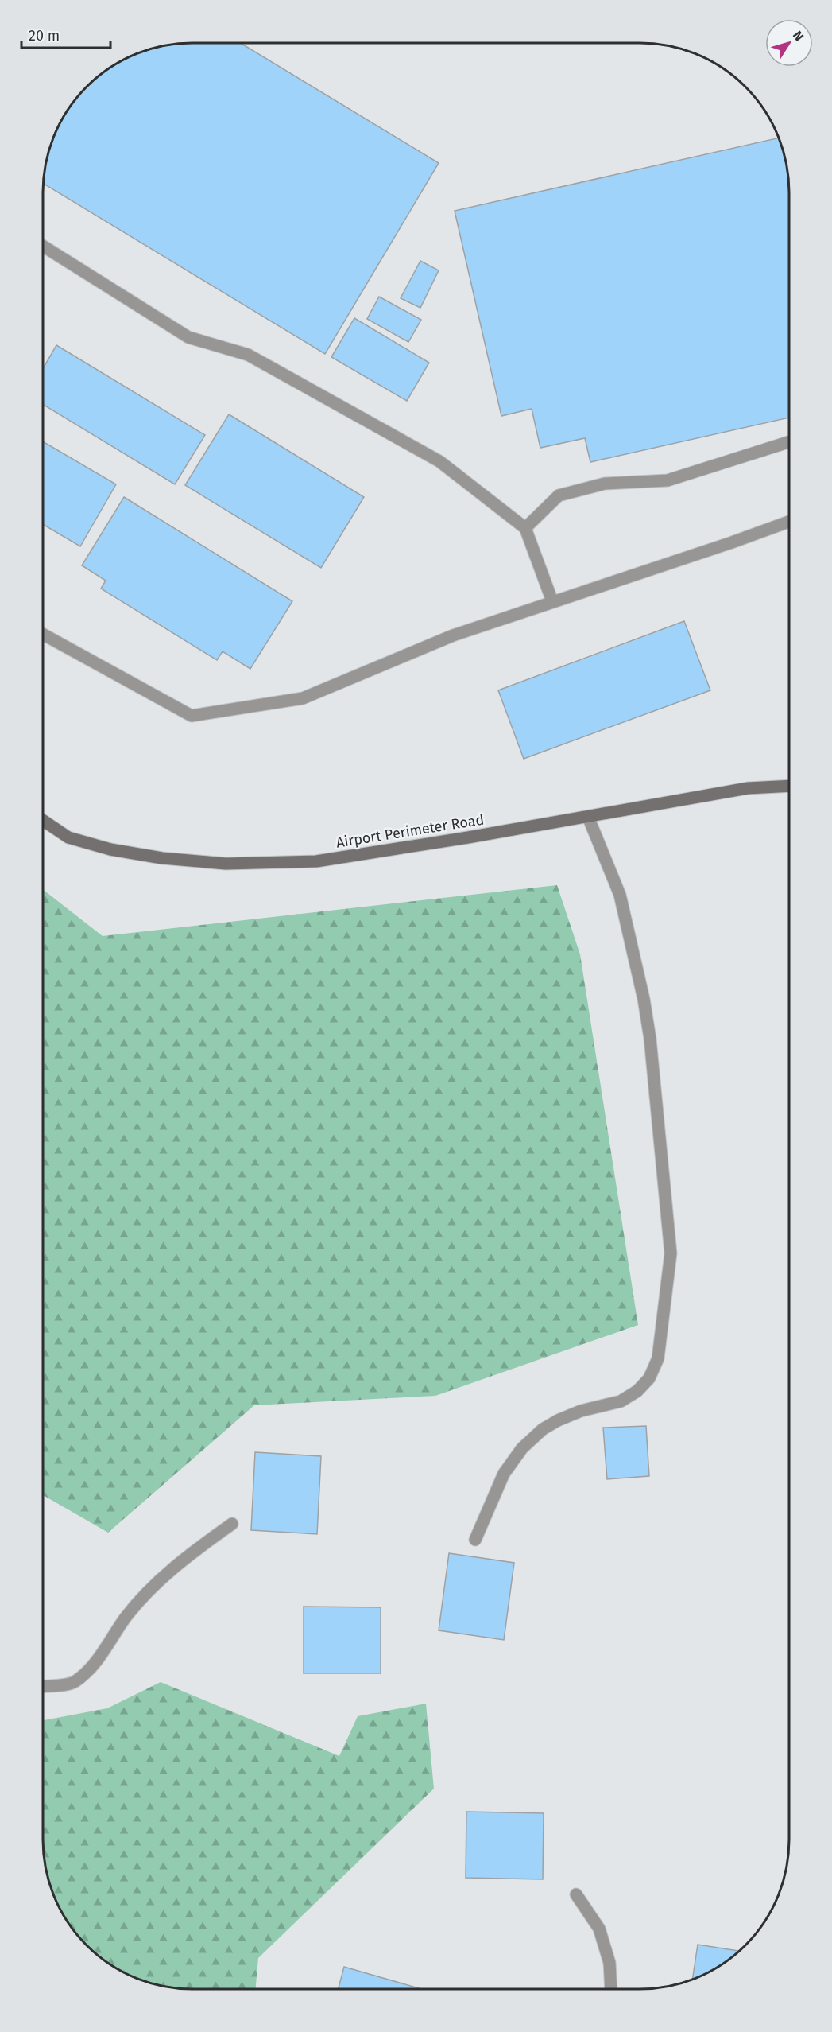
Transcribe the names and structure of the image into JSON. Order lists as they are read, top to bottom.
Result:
{
  "streets": {
    "street": ["Airport Perimeter Road"]
  },
  "scale_bar": "20 m",
  "north": "top right"
}
